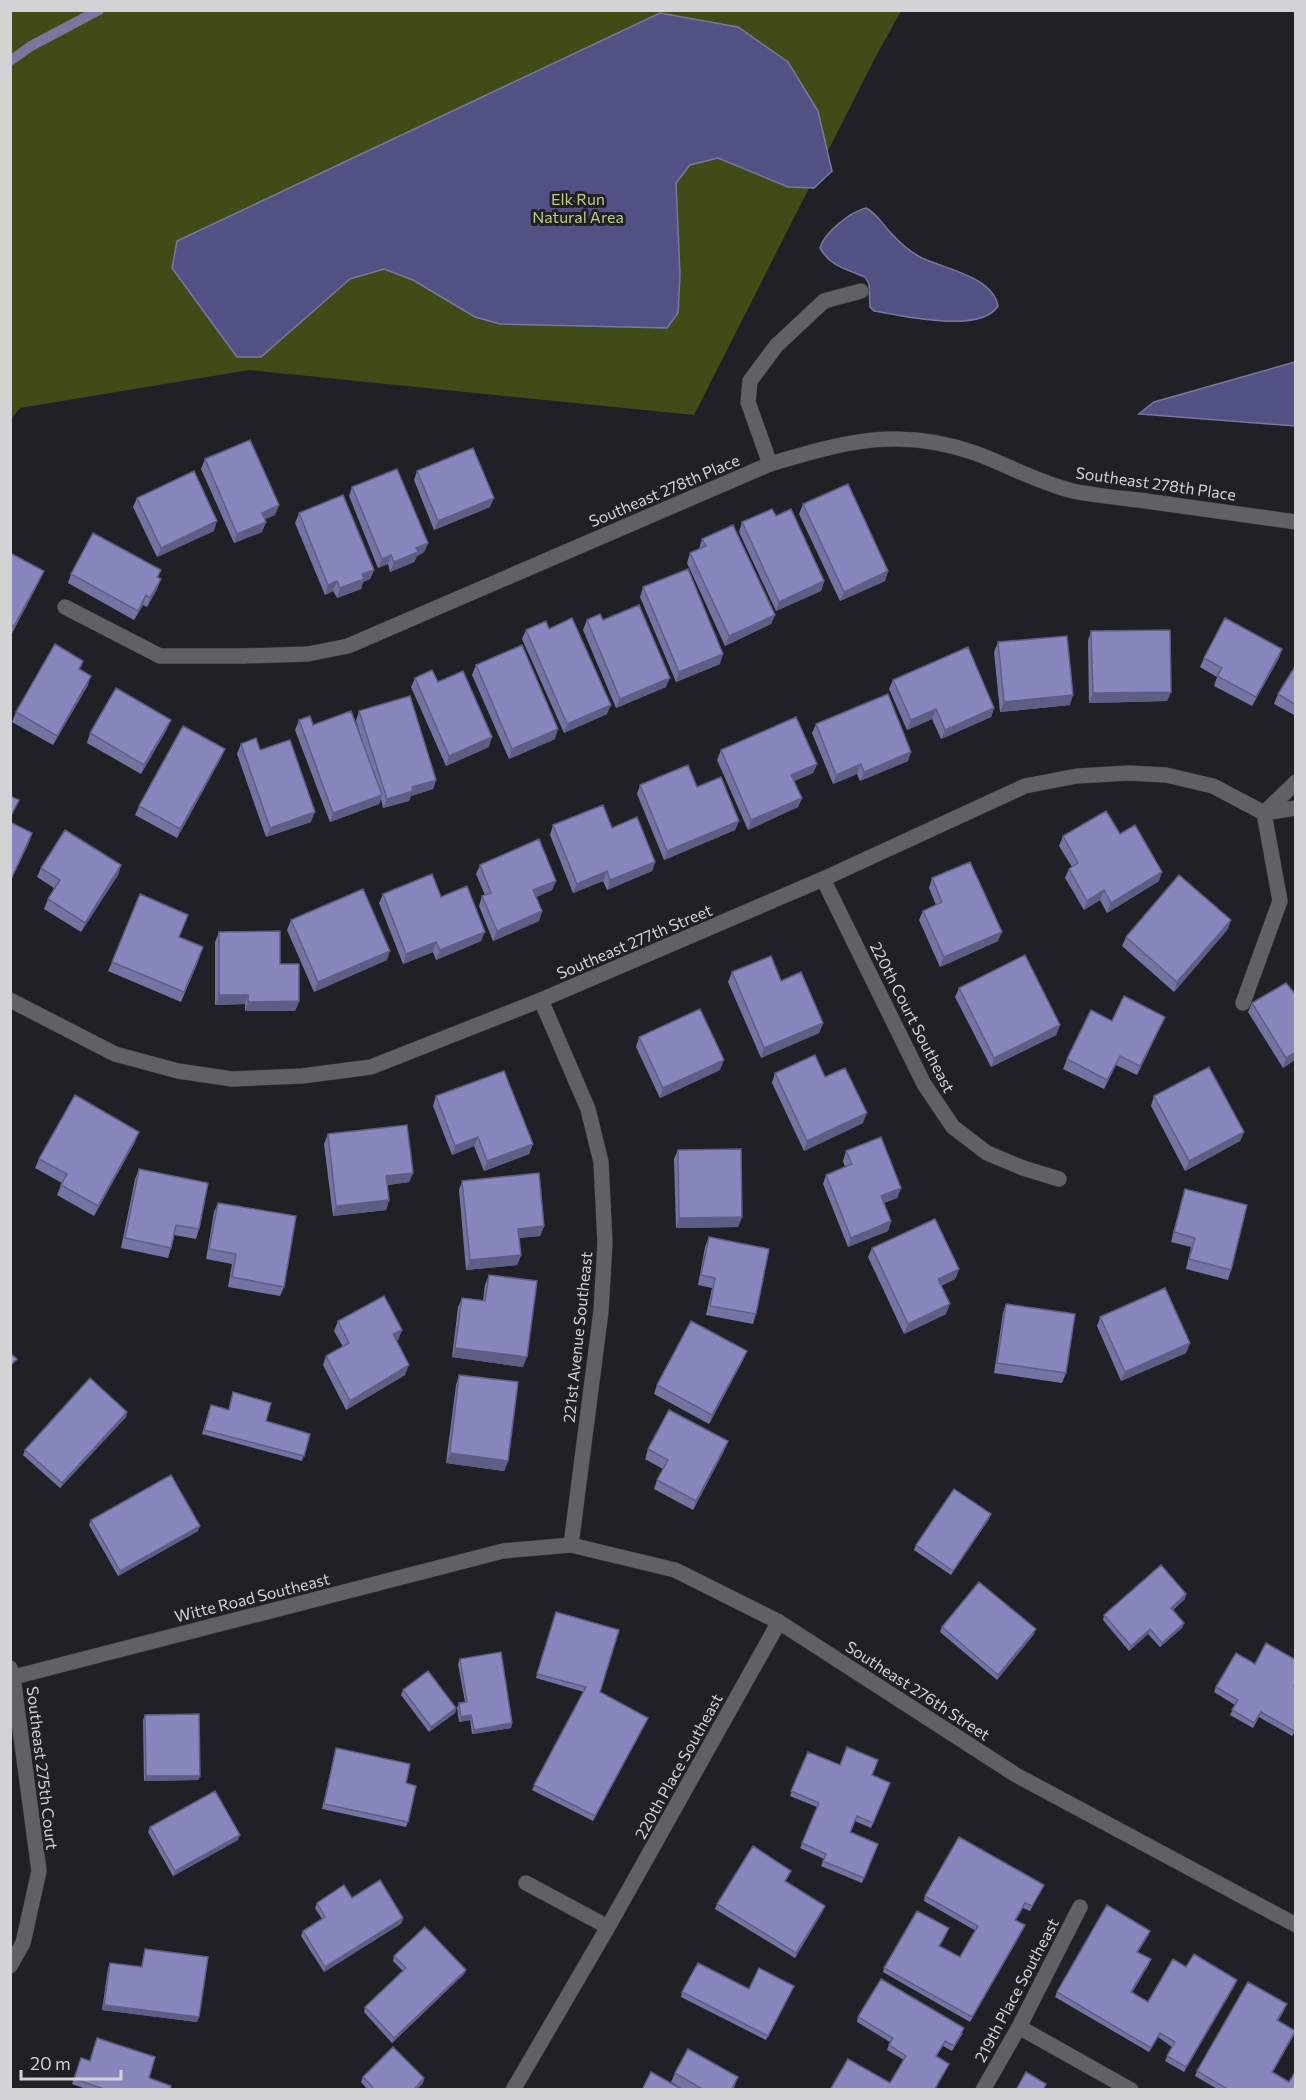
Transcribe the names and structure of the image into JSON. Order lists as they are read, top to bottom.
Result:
{
  "streets": {
    "street": [
      "Southeast 278th Place",
      "Southeast 277th Street",
      "220th Court Southeast",
      "221st Avenue Southeast",
      "Witte Road Southeast",
      "Southeast 276th Street",
      "220th Place Southeast",
      "Southeast 275th Court",
      "219th Place Southeast"
    ]
  },
  "crossings": [
    ["Southeast 277th Street", "220th Court Southeast"],
    ["Southeast 277th Street", "221st Avenue Southeast"],
    ["221st Avenue Southeast", "Southeast 276th Street"],
    ["Witte Road Southeast", "Southeast 276th Street"],
    ["Witte Road Southeast", "Southeast 275th Court"],
    ["Southeast 276th Street", "220th Place Southeast"]
  ],
  "parks": ["Elk Run Natural Area"],
  "scale_bar": "20 m"
}
